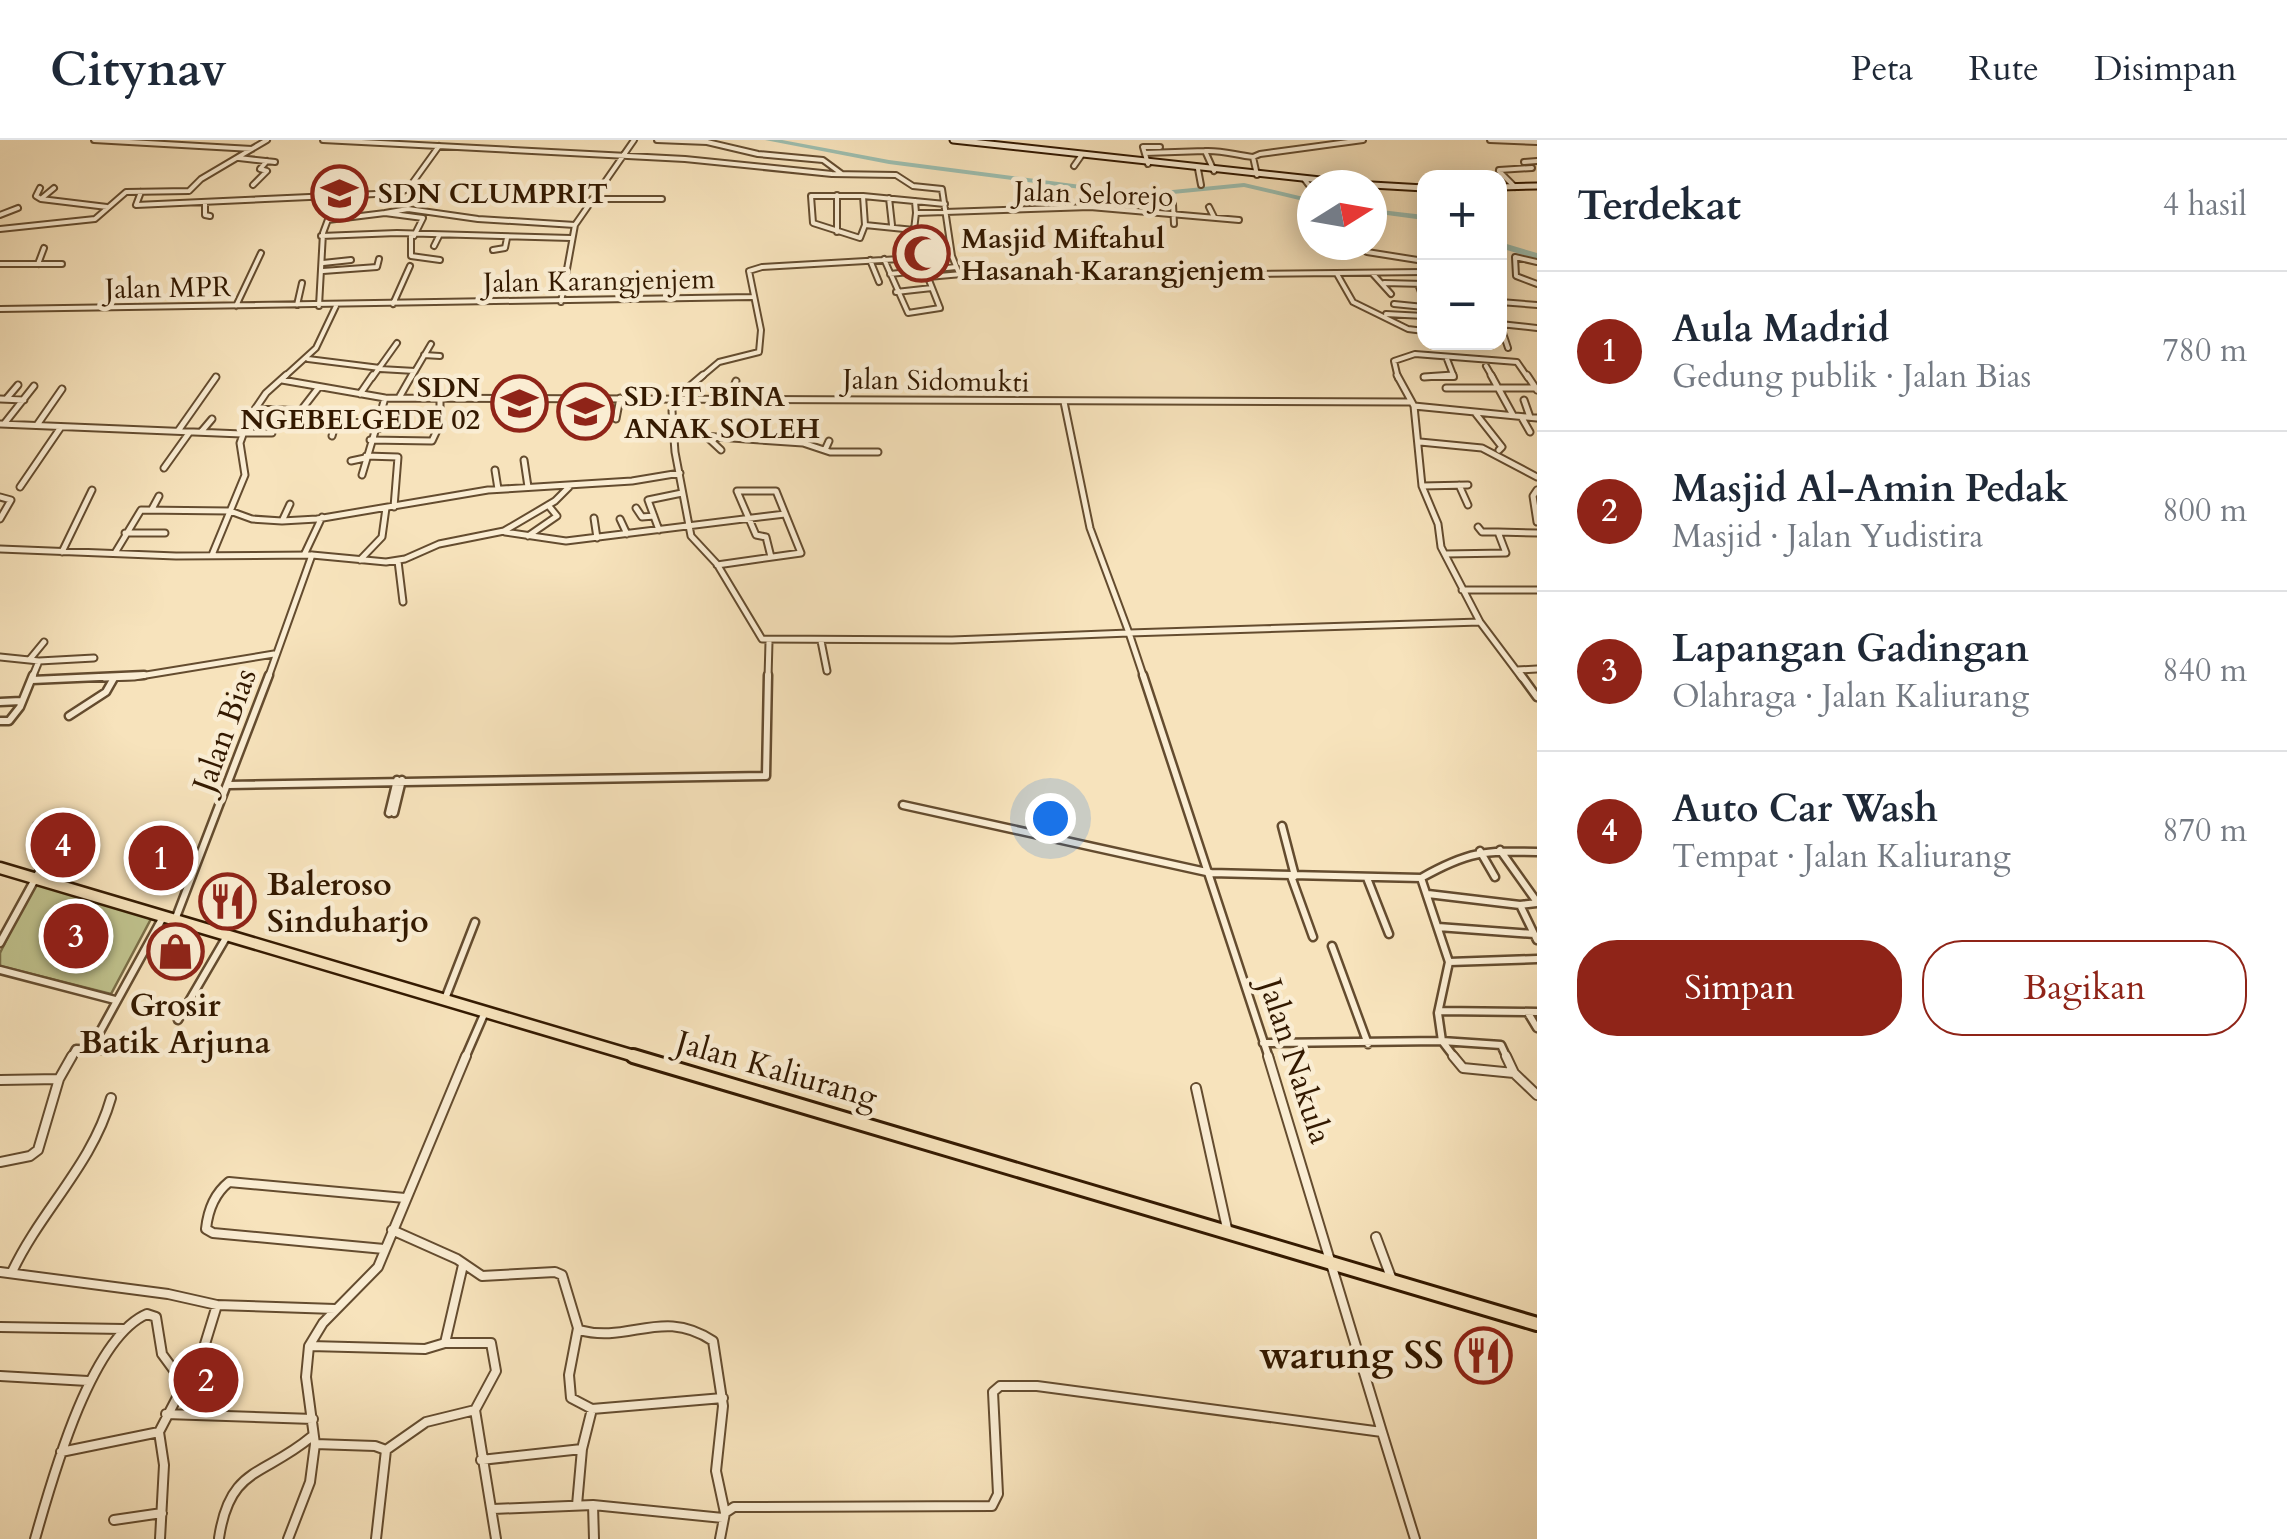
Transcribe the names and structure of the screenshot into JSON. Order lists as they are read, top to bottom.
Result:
{
  "streets": {
    "main road": ["Jalan Kaliurang"],
    "street": [
      "Jalan Selorejo",
      "Jalan Karangjenjem",
      "Jalan MPR",
      "Jalan Sidomukti",
      "Jalan Bias",
      "Jalan Nakula"
    ]
  },
  "crossings": [
    ["Jalan Karangjenjem", "Jalan MPR"],
    ["Jalan Sidomukti", "Jalan Nakula"],
    ["Jalan Bias", "Jalan Kaliurang"],
    ["Jalan Nakula", "Jalan Kaliurang"]
  ],
  "places": {
    "school or university": ["SDN CLUMPRIT", "SDN NGEBELGEDE 02", "SD IT BINA ANAK SOLEH"],
    "mosque": ["Masjid Miftahul Hasanah Karangjenjem"],
    "restaurant": ["Baleroso Sinduharjo", "warung SS"],
    "shop": ["Grosir Batik Arjuna"]
  },
  "north": "right",
  "page": {
    "header": "Citynav",
    "nav": ["Peta", "Rute", "Disimpan"],
    "heading": ["Terdekat", "4 hasil"],
    "map_buttons": ["+", "−"],
    "list": [
      {
        "mark": "1",
        "name": "Aula Madrid",
        "note": "Gedung publik · Jalan Bias",
        "value": "780 m"
      },
      {
        "mark": "2",
        "name": "Masjid Al-Amin Pedak",
        "note": "Masjid · Jalan Yudistira",
        "value": "800 m"
      },
      {
        "mark": "3",
        "name": "Lapangan Gadingan",
        "note": "Olahraga · Jalan Kaliurang",
        "value": "840 m"
      },
      {
        "mark": "4",
        "name": "Auto Car Wash",
        "note": "Tempat · Jalan Kaliurang",
        "value": "870 m"
      }
    ],
    "pins": [
      "4",
      "1",
      "3",
      "2"
    ],
    "buttons": ["Simpan", "Bagikan"]
  }
}
